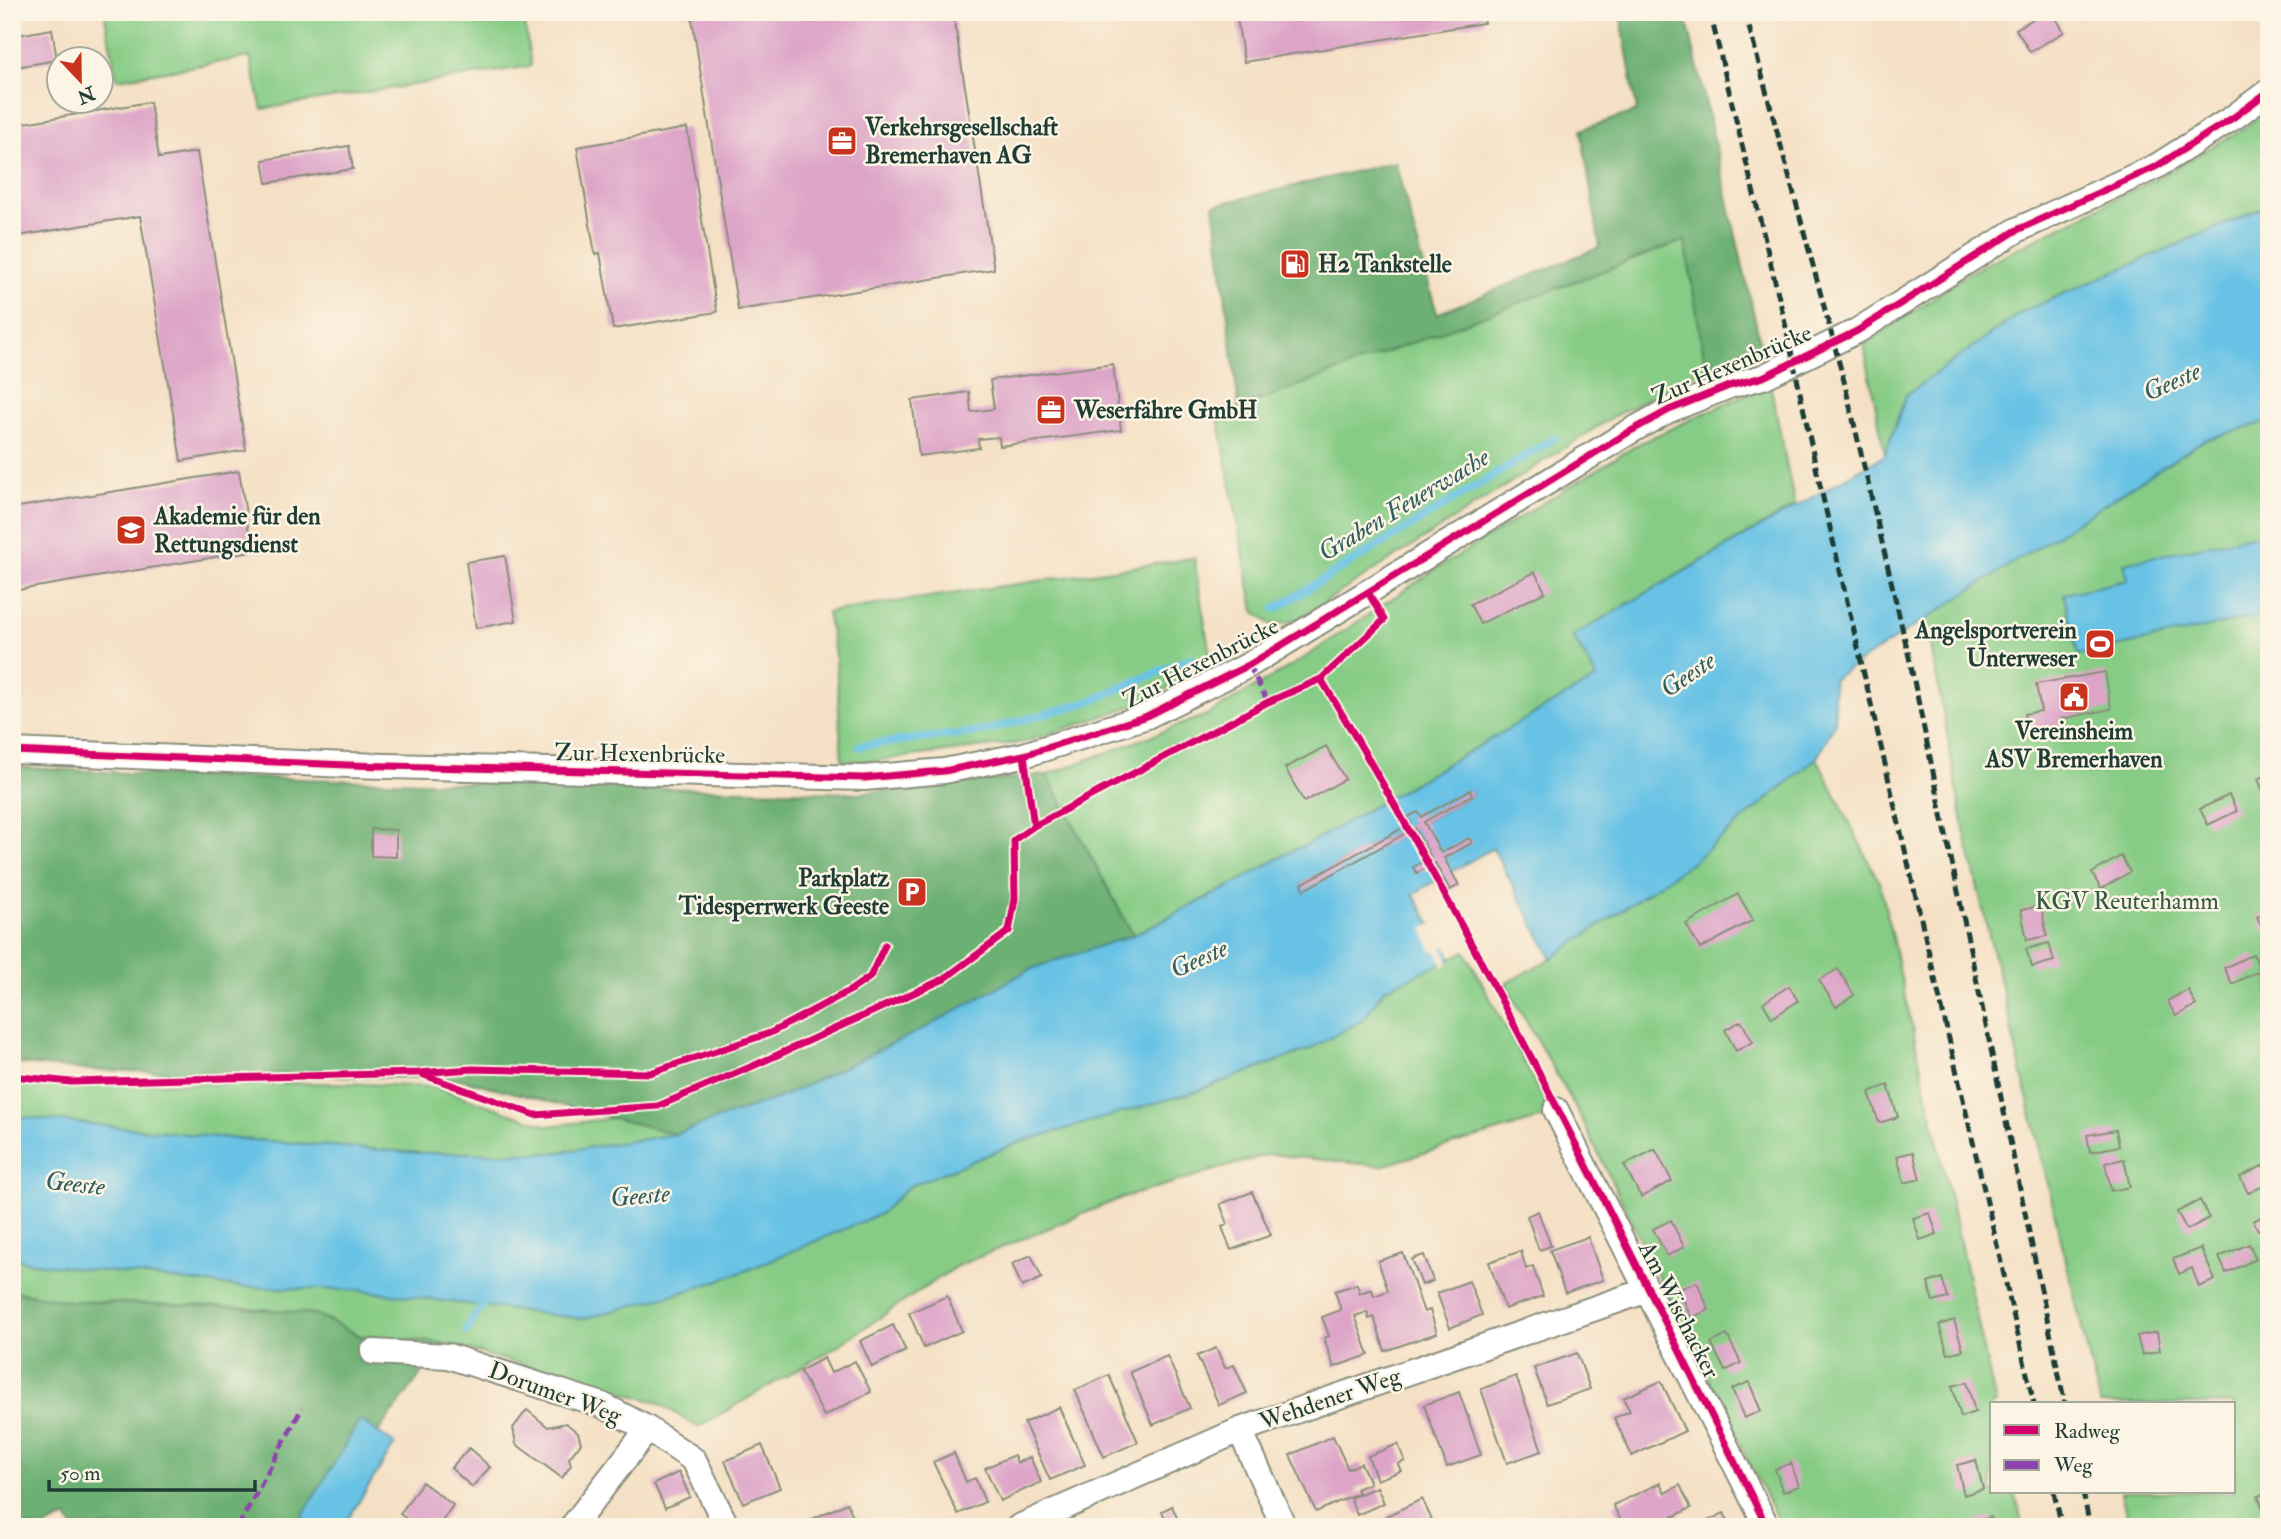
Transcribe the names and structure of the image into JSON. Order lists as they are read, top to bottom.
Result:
{
  "streets": {
    "street": [
      "Zur Hexenbrücke",
      "Am Wischacker",
      "Dorumer Weg",
      "Wehdener Weg"
    ]
  },
  "crossings": [
    ["Am Wischacker", "Wehdener Weg"]
  ],
  "water": ["Geeste", "Graben Feuerwache"],
  "parks": ["KGV Reuterhamm"],
  "places": {
    "office": ["Verkehrsgesellschaft Bremerhaven AG", "Weserfähre GmbH"],
    "fuel station": ["H2 Tankstelle"],
    "school or university": ["Akademie für den Rettungsdienst"],
    "sports": ["Angelsportverein Unterweser"],
    "public building": ["Vereinsheim ASV Bremerhaven"],
    "parking": ["Parkplatz Tidesperrwerk Geeste"]
  },
  "legend": ["Radweg", "Weg"],
  "scale_bar": "50 m",
  "north": "bottom"
}
